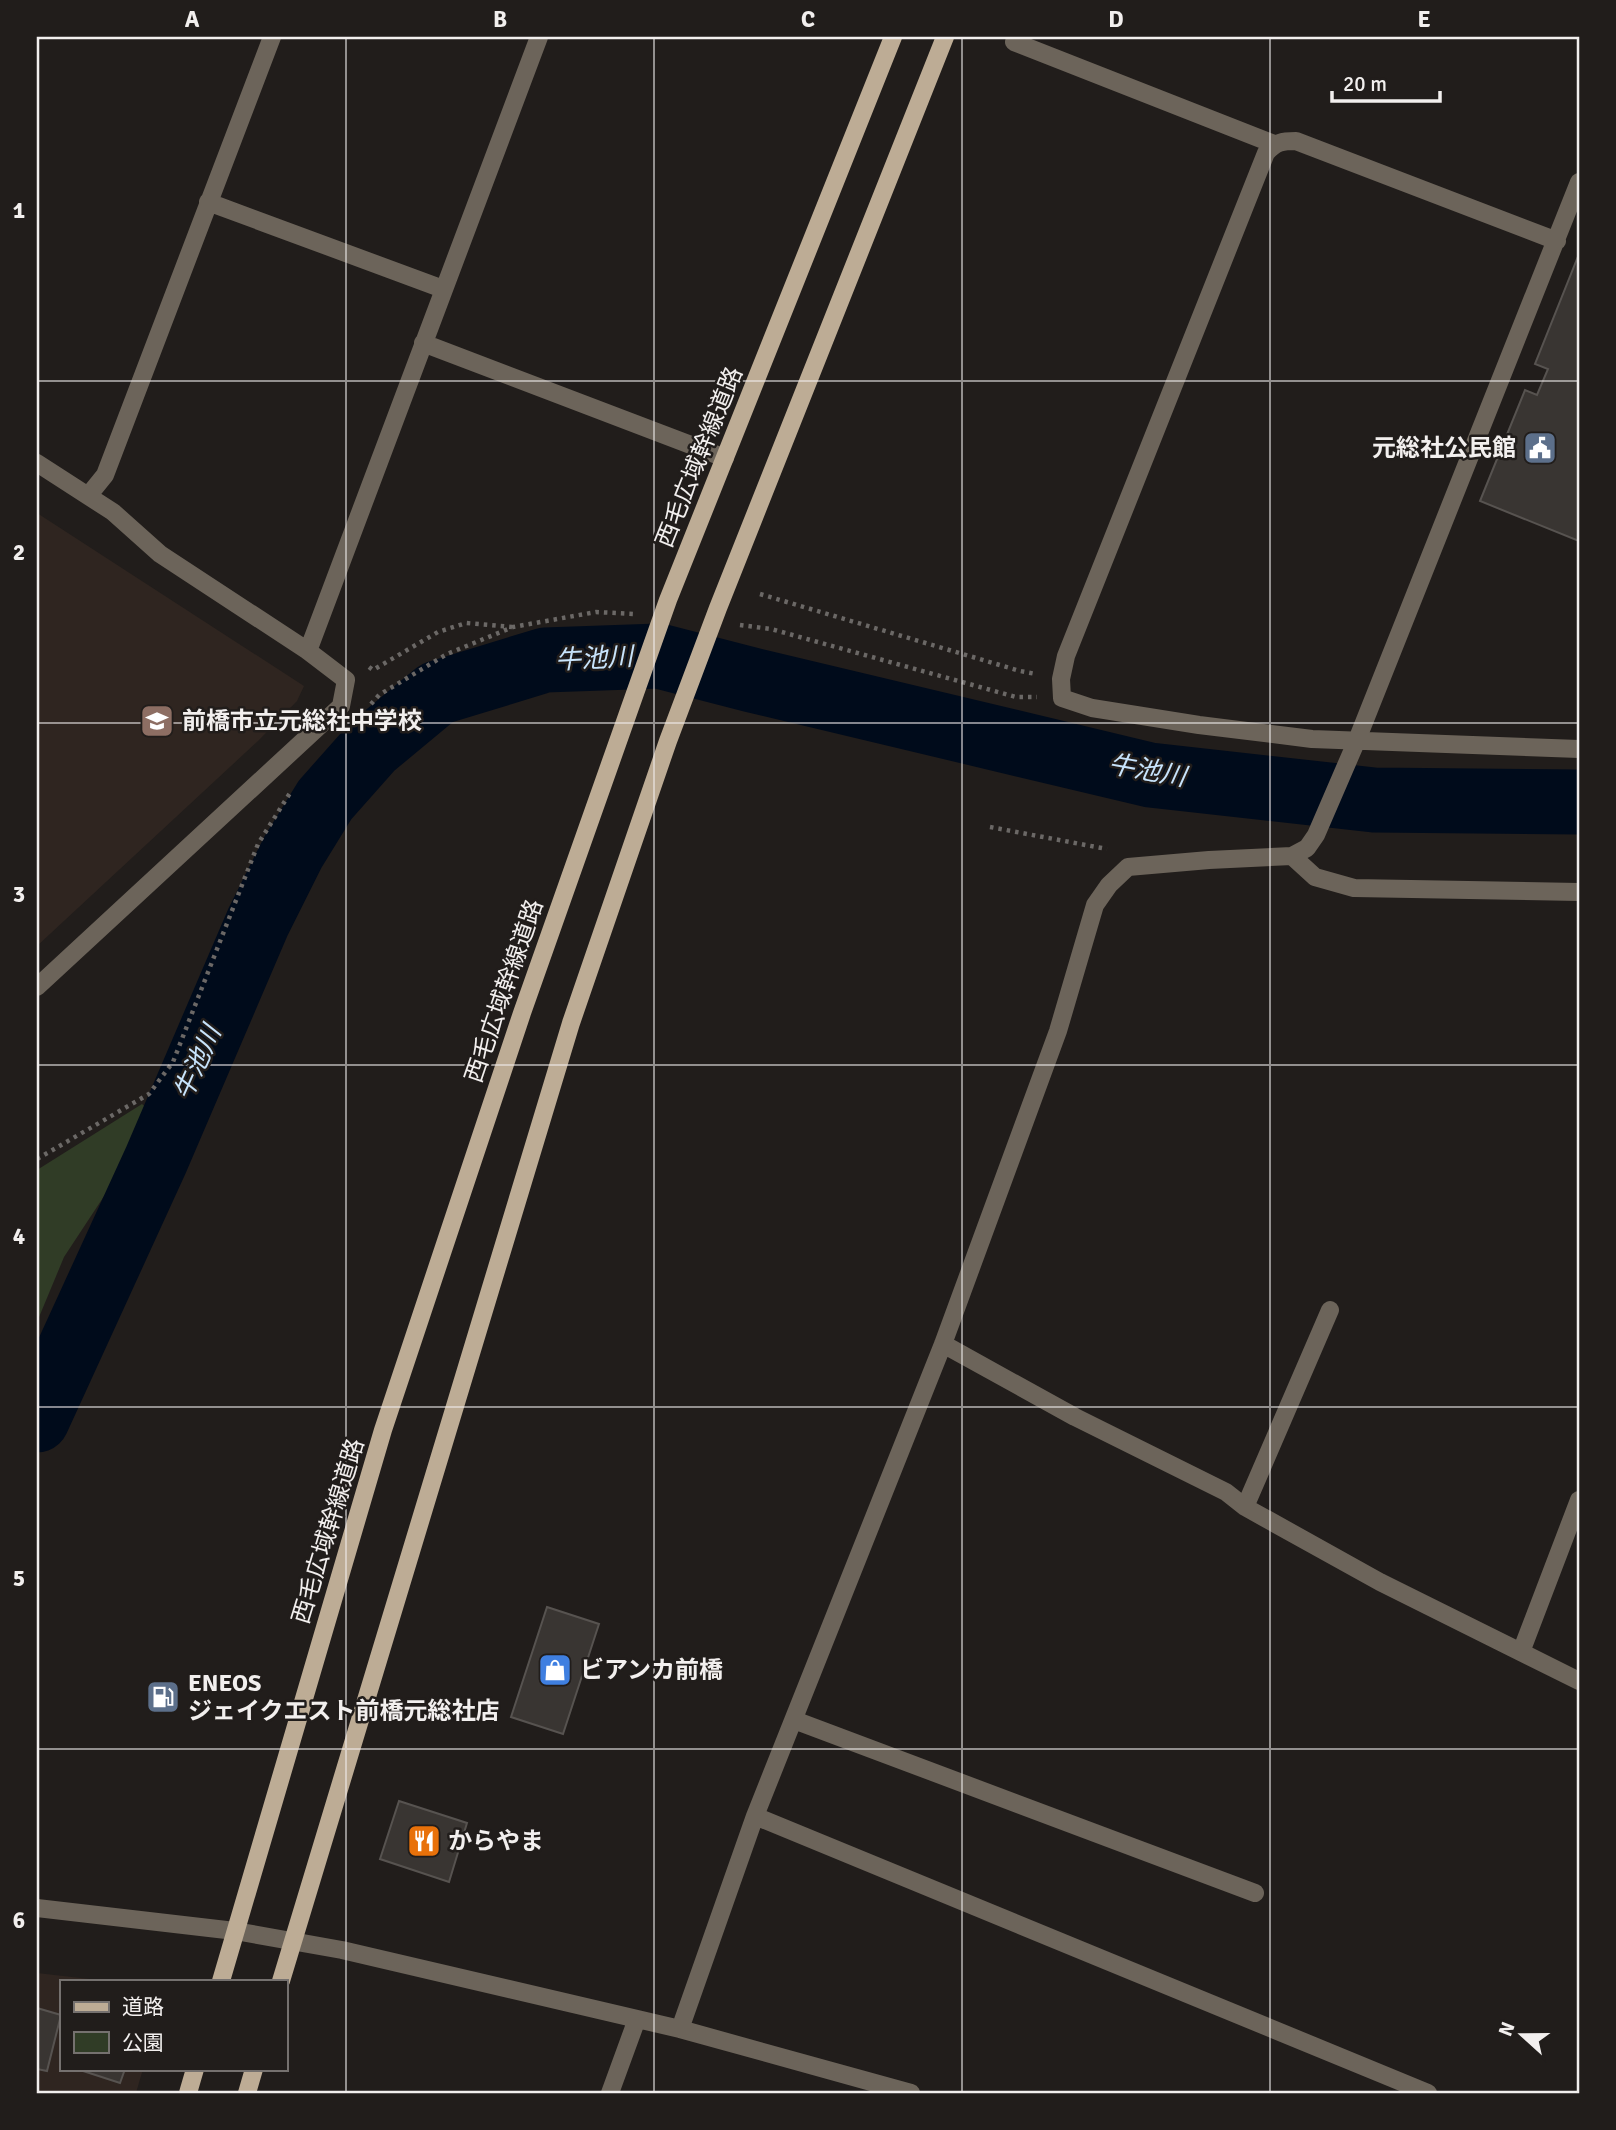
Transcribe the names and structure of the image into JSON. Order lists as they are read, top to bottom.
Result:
{
  "streets": {
    "main road": ["西毛広域幹線道路"]
  },
  "water": ["牛池川"],
  "places": {
    "public building": ["元総社公民館"],
    "school or university": ["前橋市立元総社中学校"],
    "shop": ["ビアンカ前橋"],
    "fuel station": ["ENEOS ジェイクエスト前橋元総社店"],
    "restaurant": ["からやま"]
  },
  "legend": ["道路", "公園"],
  "scale_bar": "20 m",
  "north": "left",
  "grid": {
    "columns": [
      "A",
      "B",
      "C",
      "D",
      "E"
    ],
    "rows": [
      "1",
      "2",
      "3",
      "4",
      "5",
      "6"
    ]
  }
}
